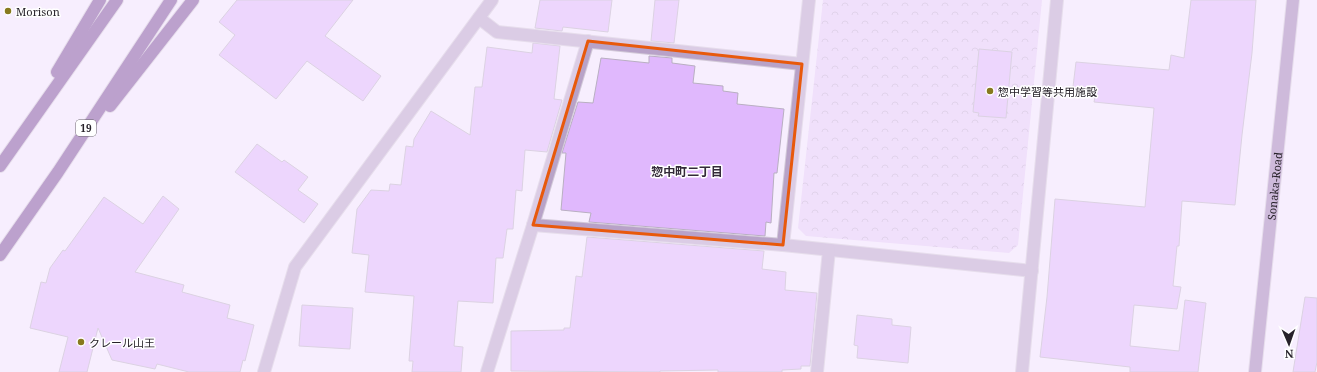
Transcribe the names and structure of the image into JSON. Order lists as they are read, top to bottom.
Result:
{
  "streets": {
    "highway": ["19"],
    "street": ["Sonaka-Road"]
  },
  "districts": ["惣中町二丁目"],
  "places": ["Morison", "惣中学習等共用施設", "クレール山王"],
  "north": "bottom"
}
